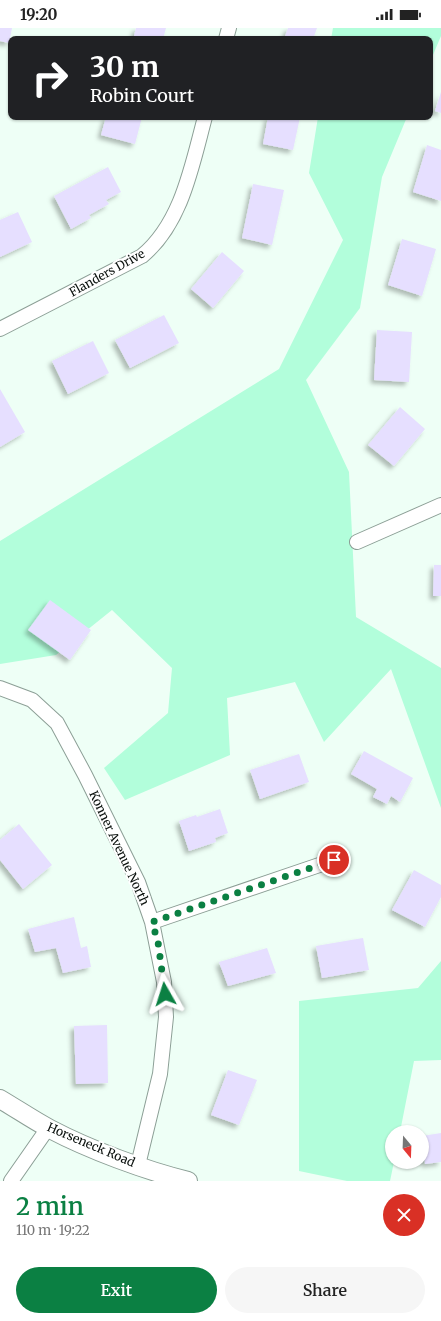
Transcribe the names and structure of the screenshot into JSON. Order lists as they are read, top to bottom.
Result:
{
  "streets": {
    "street": ["Flanders Drive", "Konner Avenue North", "Horseneck Road"]
  },
  "crossings": [
    ["Konner Avenue North", "Horseneck Road"]
  ],
  "north": "bottom",
  "page": {
    "status": "19:20",
    "turn": ["30 m", "Robin Court"],
    "heading": ["2 min", "110 m · 19:22"],
    "buttons": ["Exit", "Share"]
  }
}
